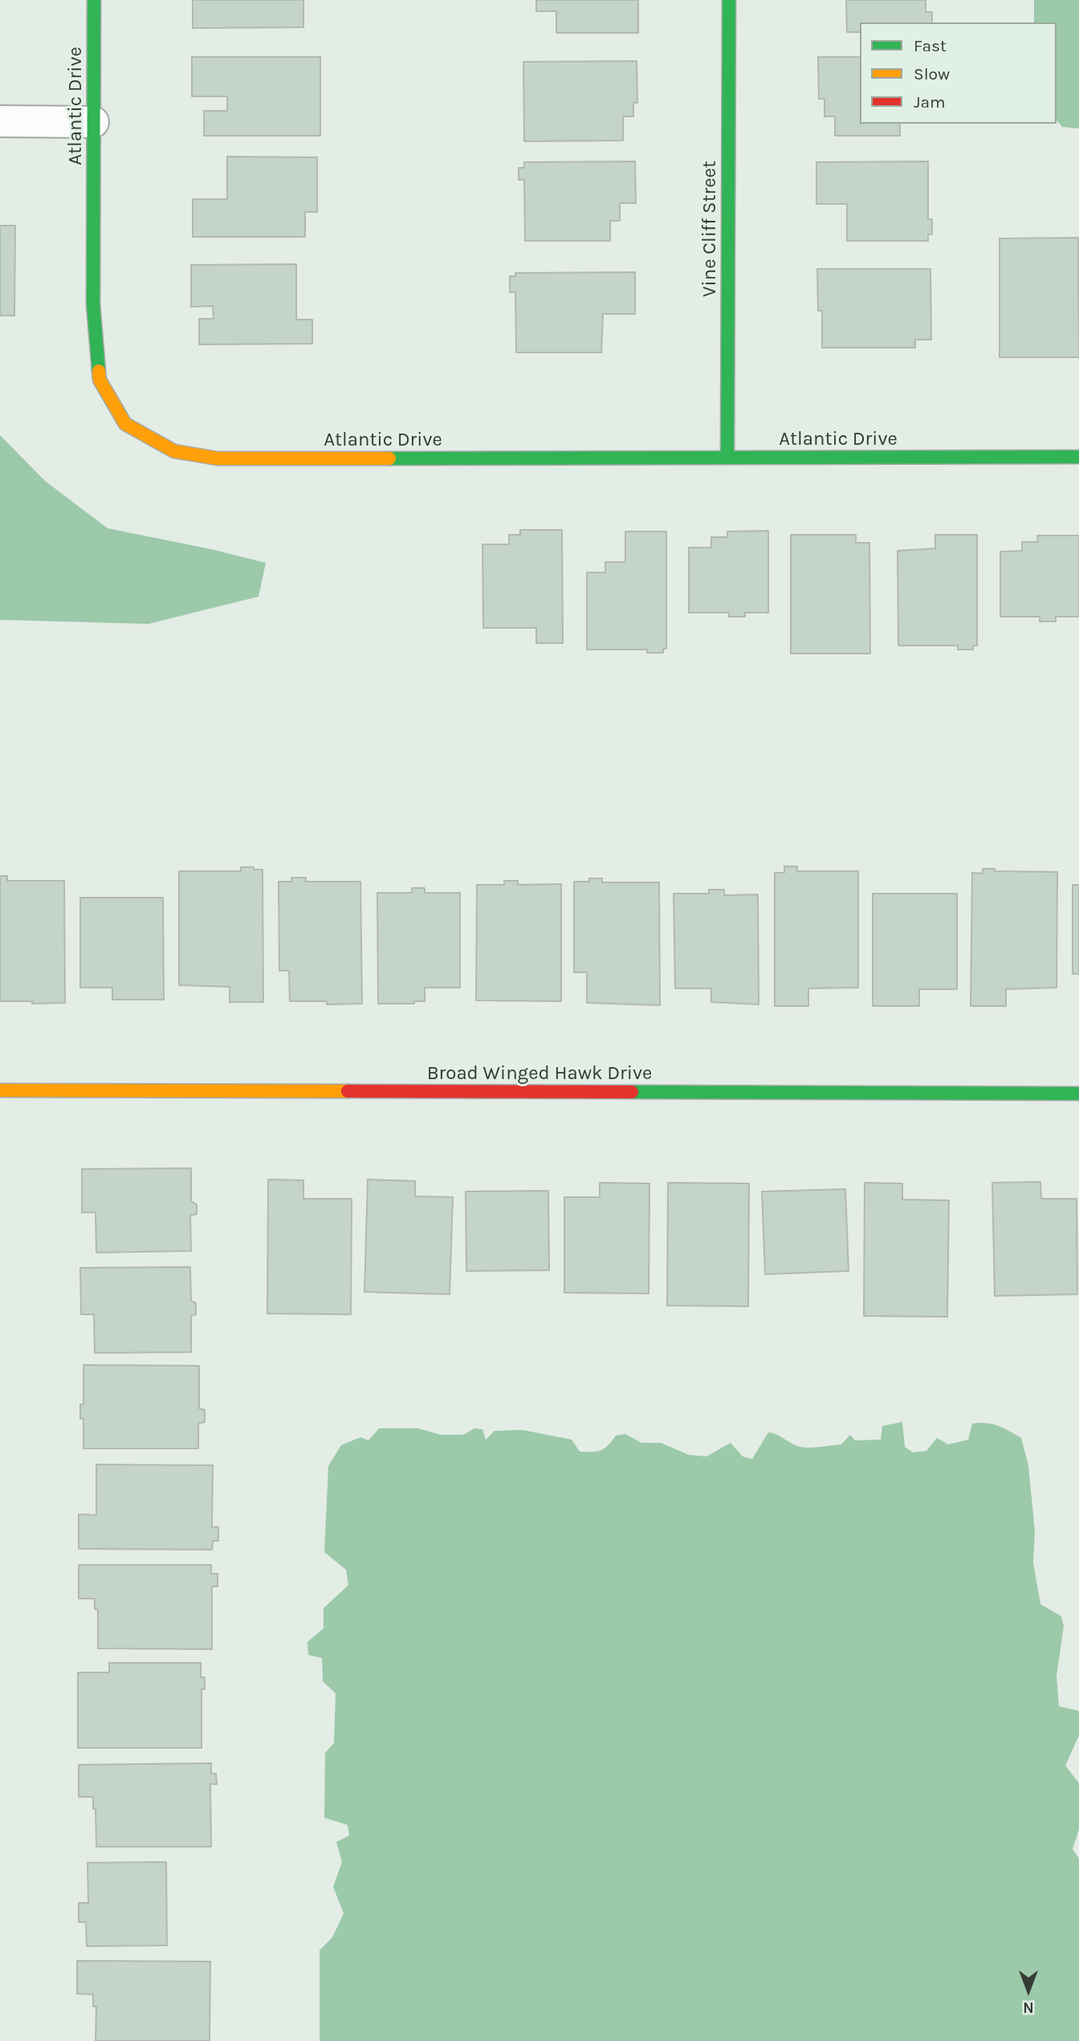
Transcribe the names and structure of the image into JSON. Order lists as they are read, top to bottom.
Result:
{
  "streets": {
    "street": ["Atlantic Drive", "Vine Cliff Street", "Broad Winged Hawk Drive"]
  },
  "crossings": [
    ["Atlantic Drive", "Vine Cliff Street"]
  ],
  "legend": ["Fast", "Slow", "Jam"],
  "north": "bottom"
}
